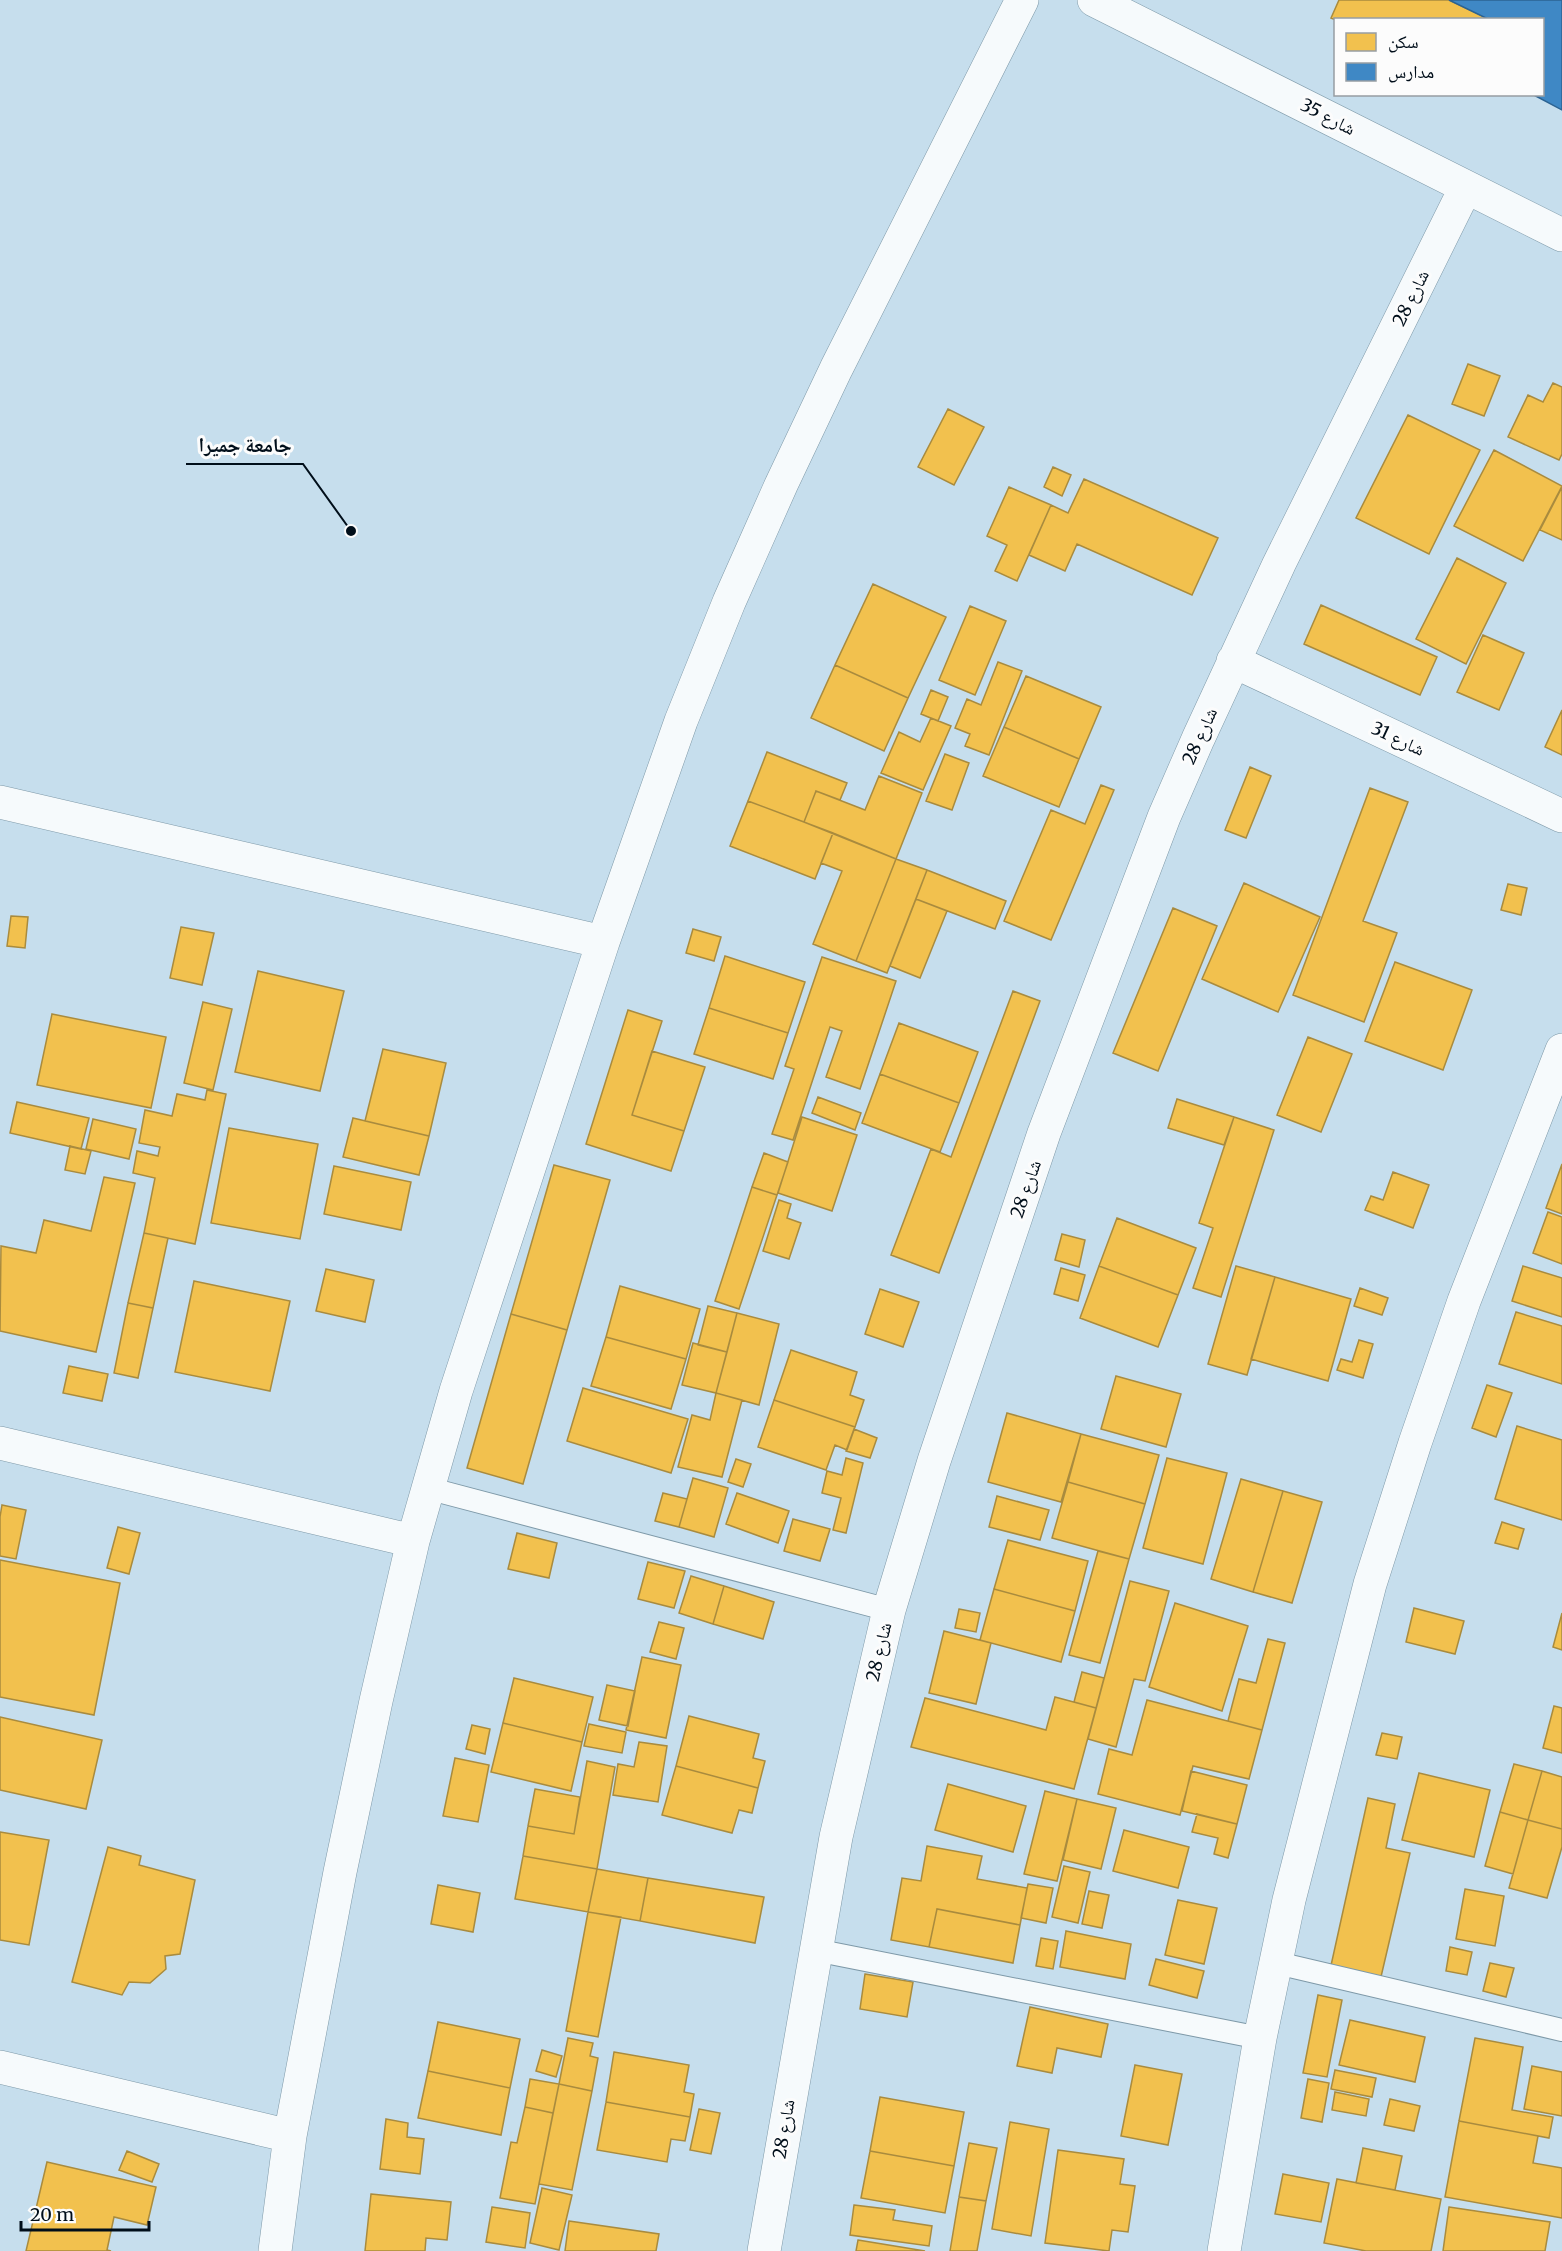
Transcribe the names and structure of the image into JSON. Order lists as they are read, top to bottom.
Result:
{
  "streets": {
    "street": ["شارع 35", "شارع 28", "شارع 31"]
  },
  "crossings": [
    ["شارع 35", "شارع 28"],
    ["شارع 28", "شارع 31"]
  ],
  "places": ["جامعة جميرا"],
  "legend": ["سكن", "مدارس"],
  "scale_bar": "20 m"
}
